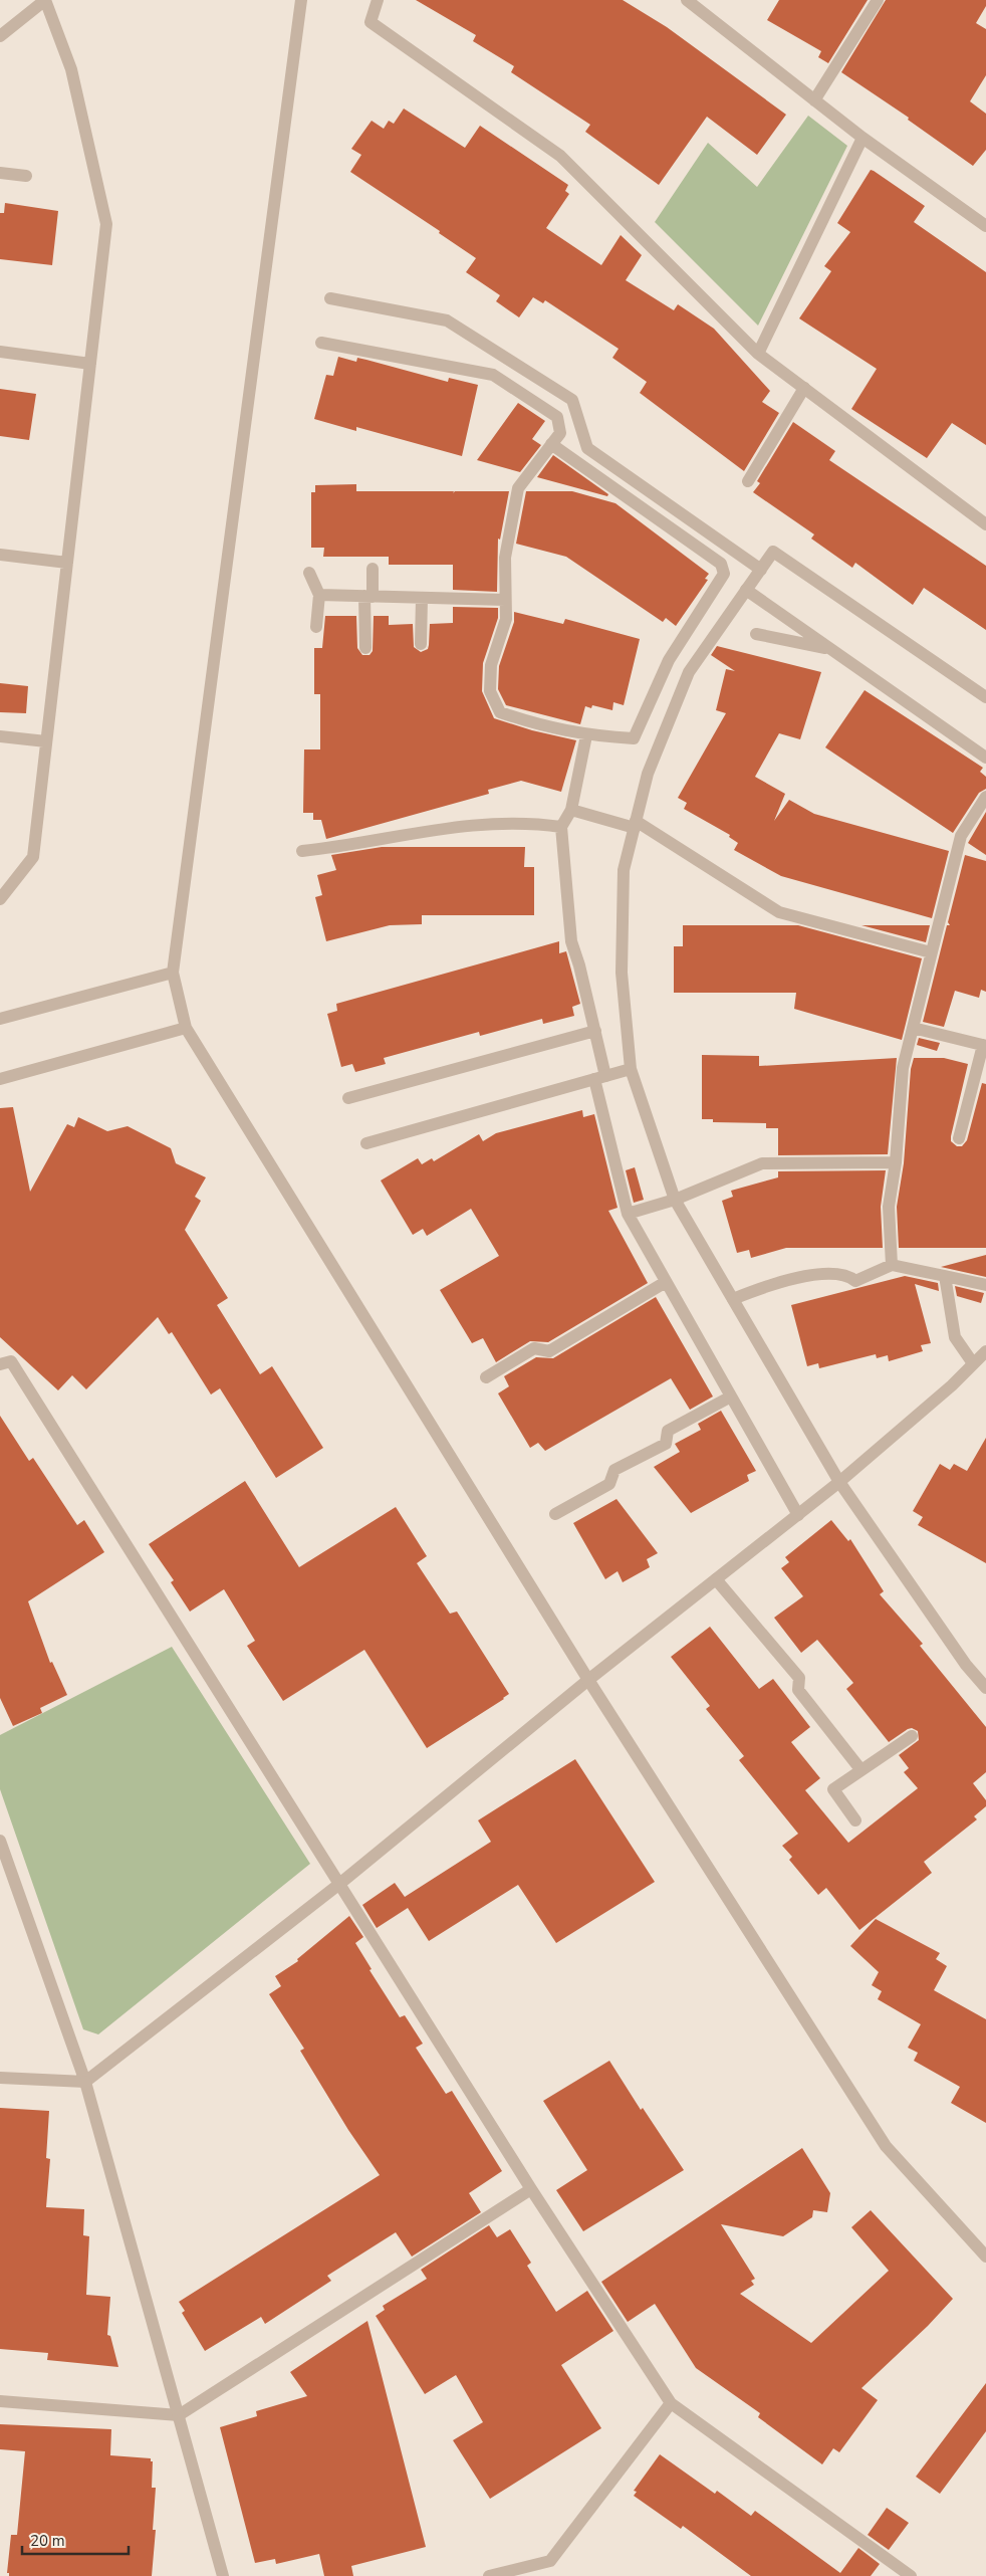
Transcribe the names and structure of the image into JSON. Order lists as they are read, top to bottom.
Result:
{
  "scale_bar": "20 m"
}
